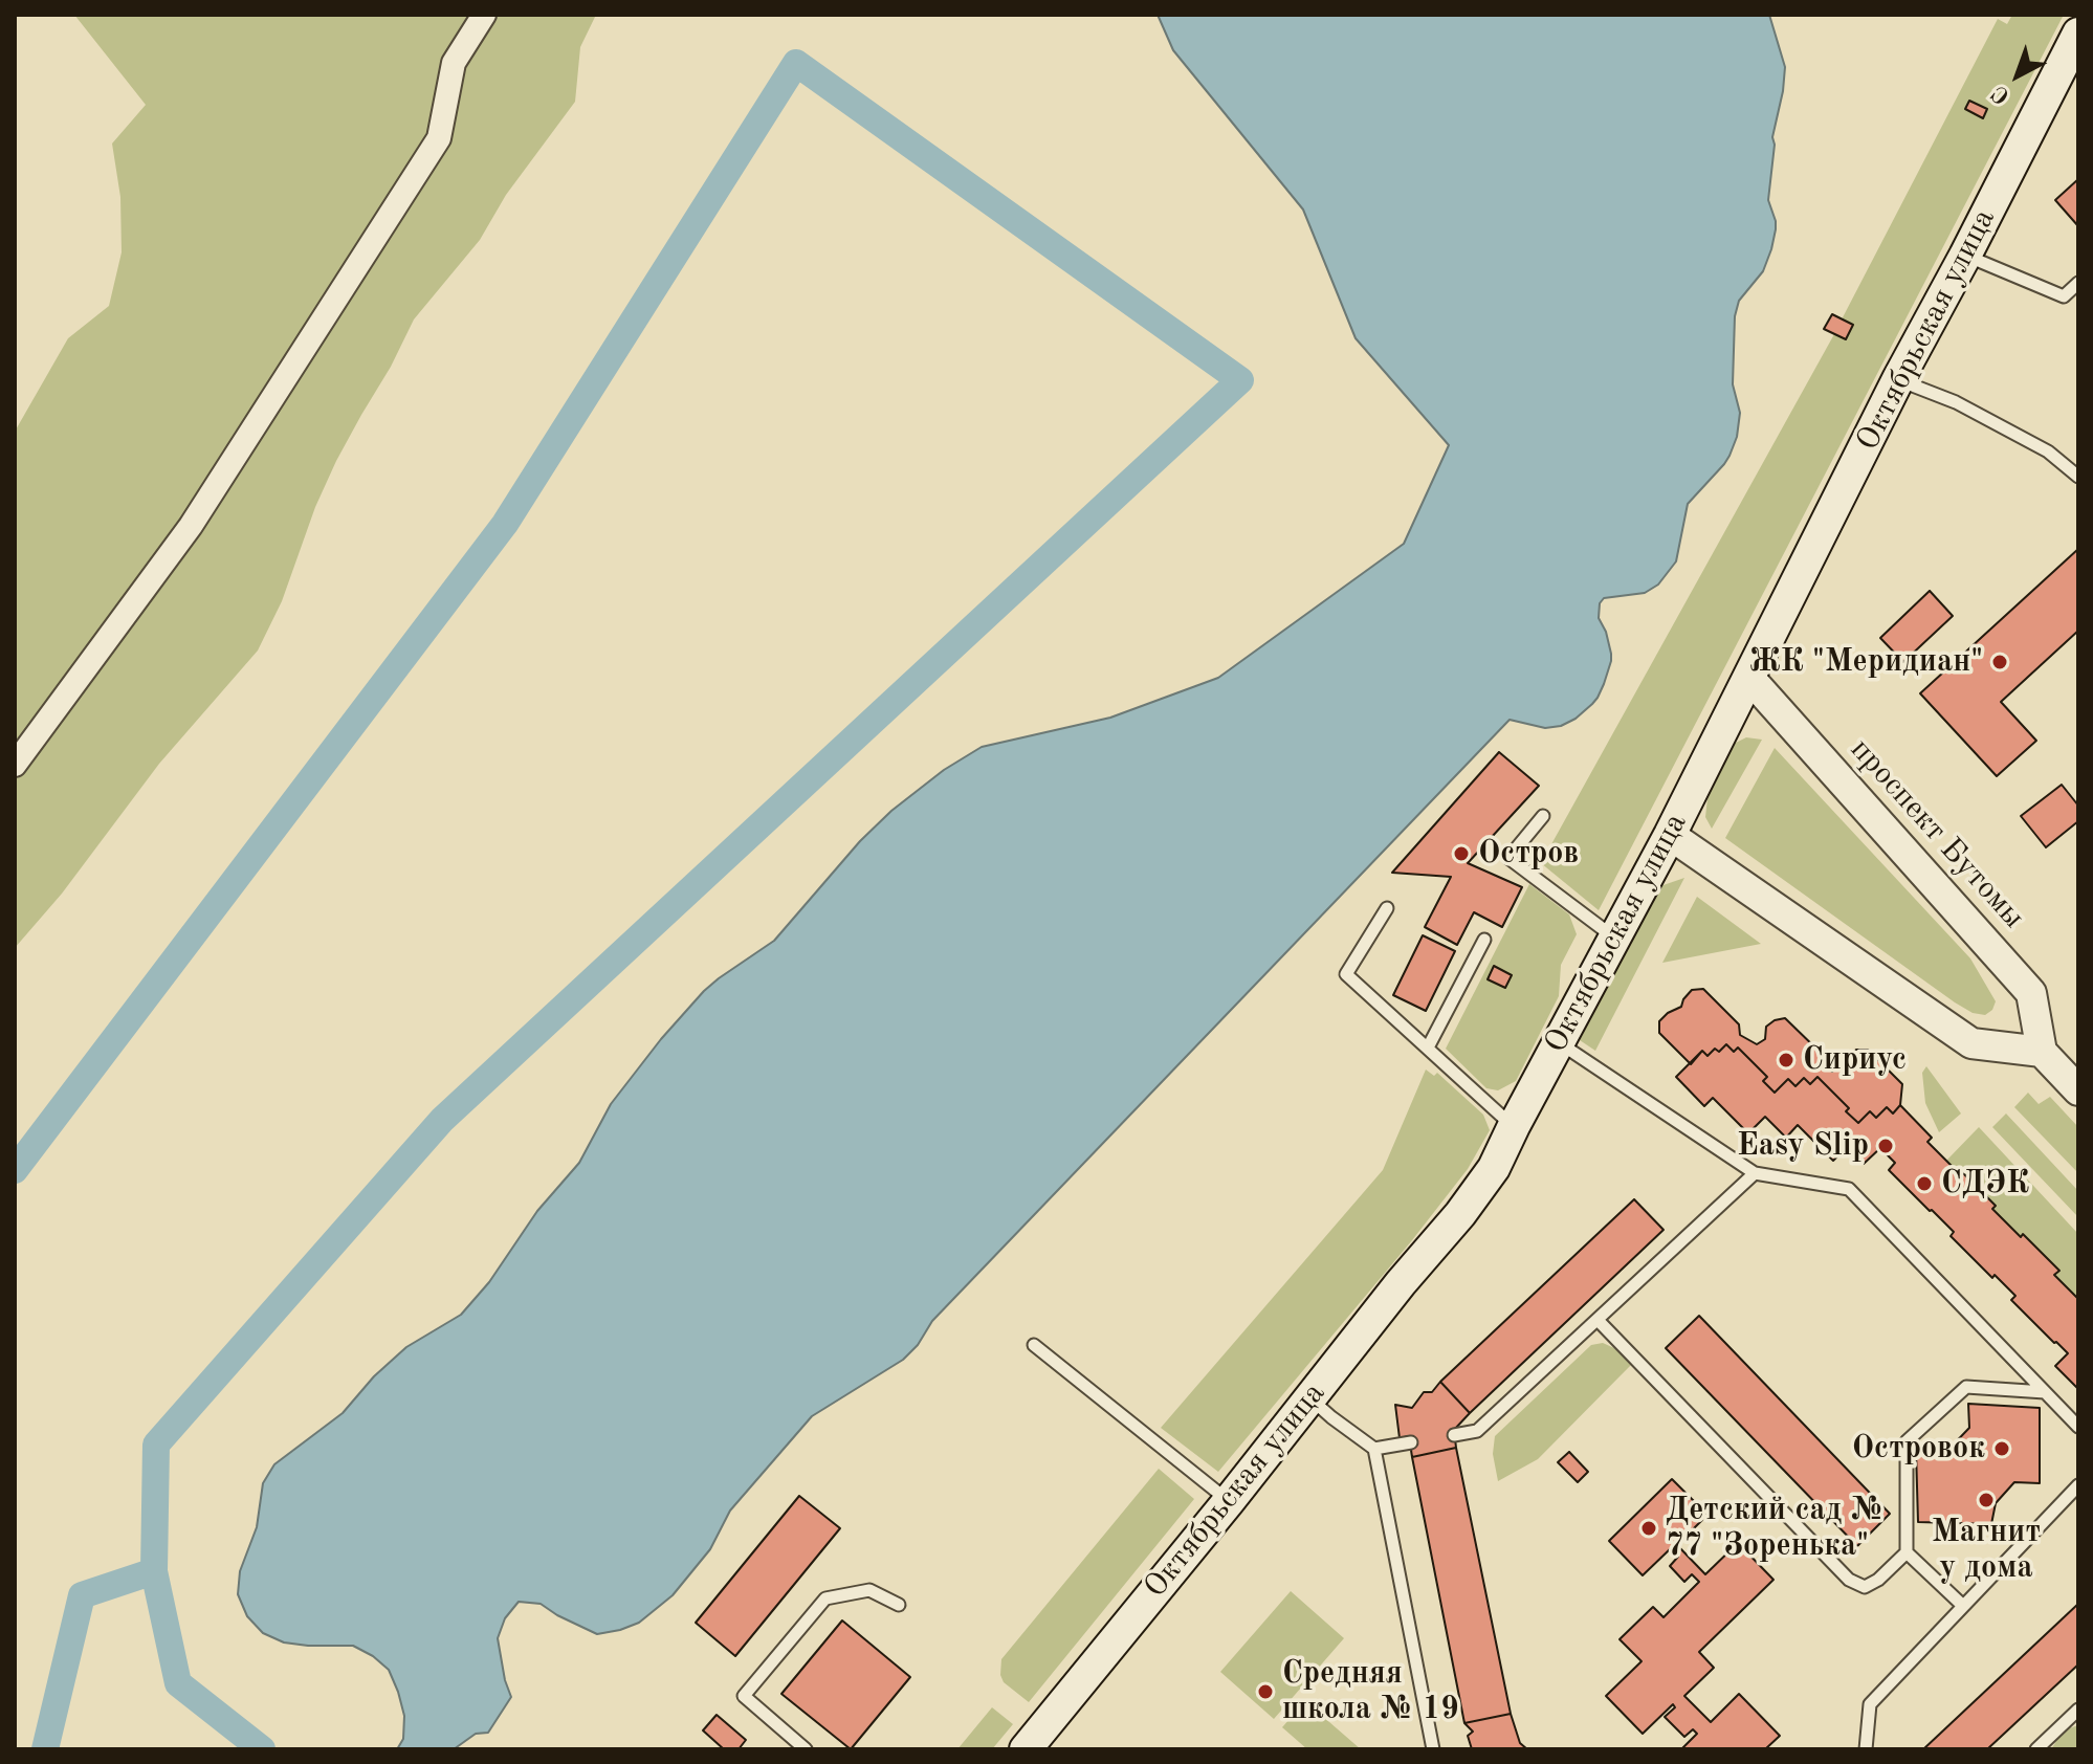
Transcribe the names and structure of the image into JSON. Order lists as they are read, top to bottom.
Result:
{
  "streets": {
    "main road": ["Октябрьская улица"],
    "street": ["проспект Бутомы"]
  },
  "crossings": [
    ["Октябрьская улица", "проспект Бутомы"]
  ],
  "places": [
    "ЖК \"Меридиан\"",
    "Остров",
    "Сириус",
    "Easy Slip",
    "СДЭК",
    "Островок",
    "Магнит у дома",
    "Детский сад № 77 \"Зоренька\"",
    "Средняя школа № 19"
  ],
  "north": "bottom left"
}
